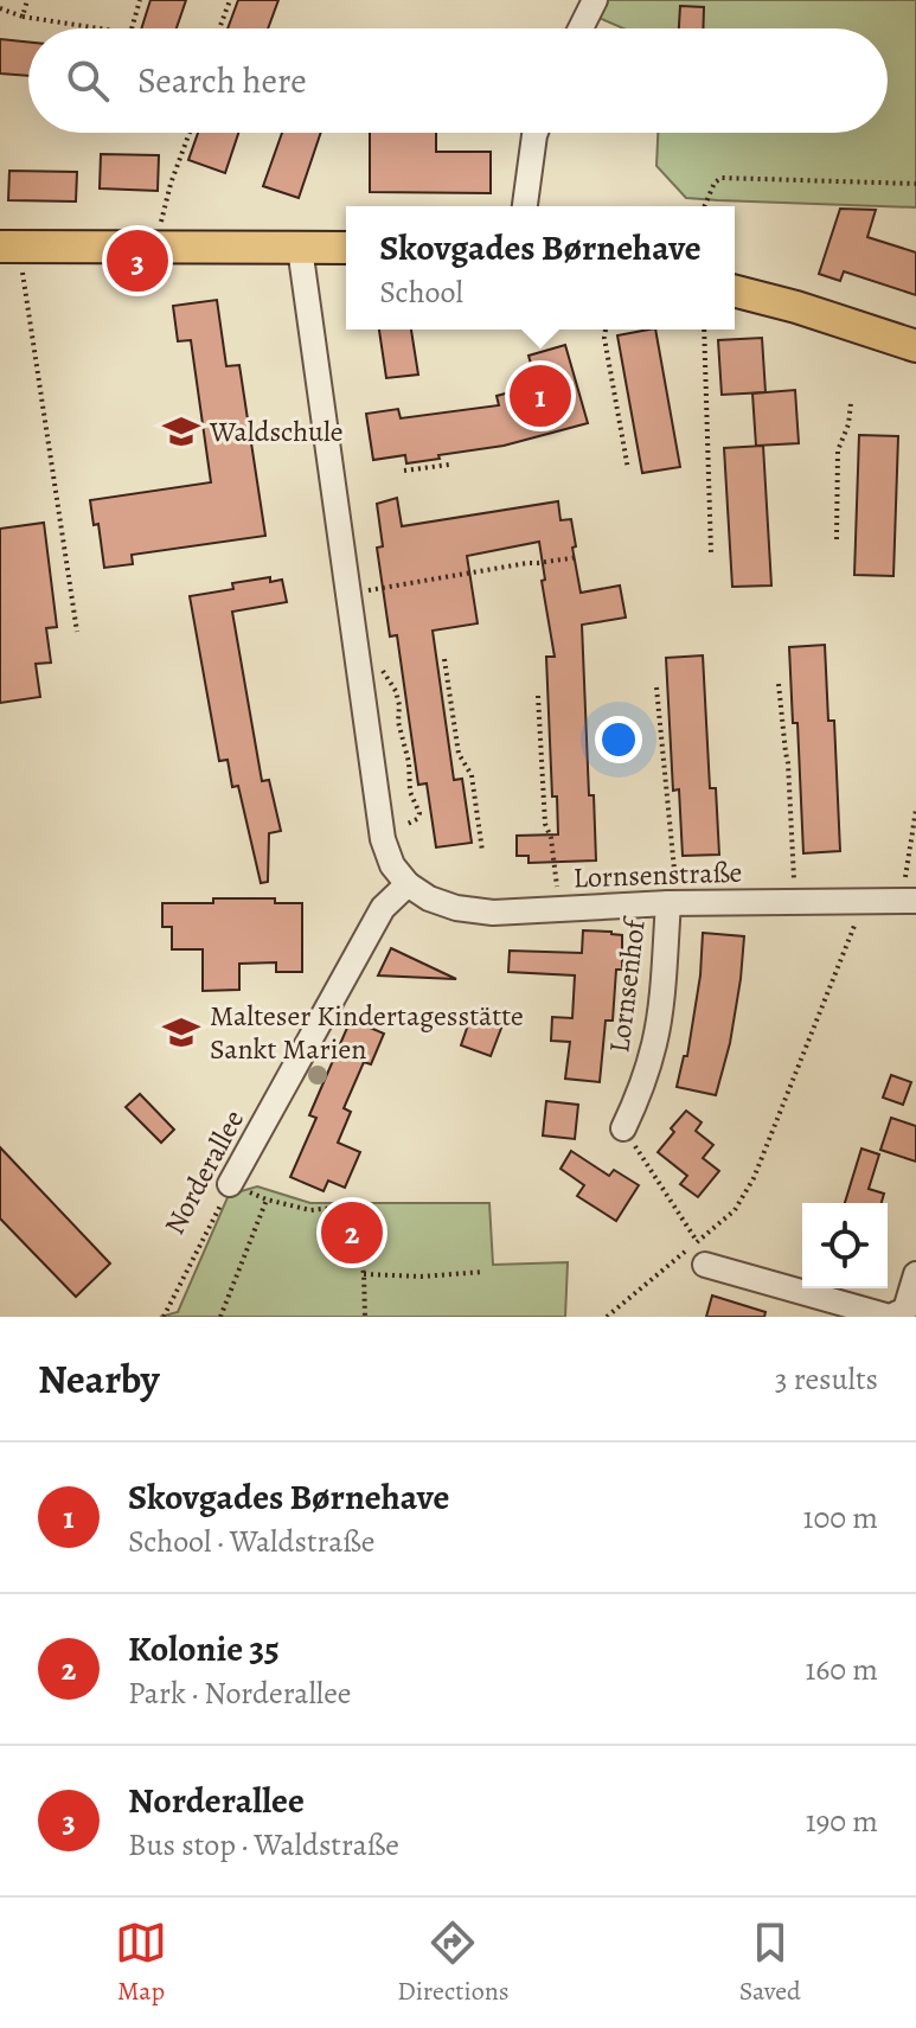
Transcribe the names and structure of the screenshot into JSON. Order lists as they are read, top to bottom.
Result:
{
  "streets": {
    "street": ["Lornsenstraße", "Lornsenhof", "Norderallee"]
  },
  "crossings": [
    ["Lornsenstraße", "Lornsenhof"],
    ["Lornsenstraße", "Norderallee"]
  ],
  "places": {
    "school or university": ["Waldschule", "Malteser Kindertagesstätte Sankt Marien"]
  },
  "page": {
    "search": "Search here",
    "popup": ["Skovgades Børnehave", "School"],
    "pins": ["3", "1", "2"],
    "heading": ["Nearby", "3 results"],
    "list": [
      {
        "mark": "1",
        "name": "Skovgades Børnehave",
        "note": "School · Waldstraße",
        "value": "100 m"
      },
      {
        "mark": "2",
        "name": "Kolonie 35",
        "note": "Park · Norderallee",
        "value": "160 m"
      },
      {
        "mark": "3",
        "name": "Norderallee",
        "note": "Bus stop · Waldstraße",
        "value": "190 m"
      }
    ],
    "nav": ["Map", "Directions", "Saved"]
  }
}
